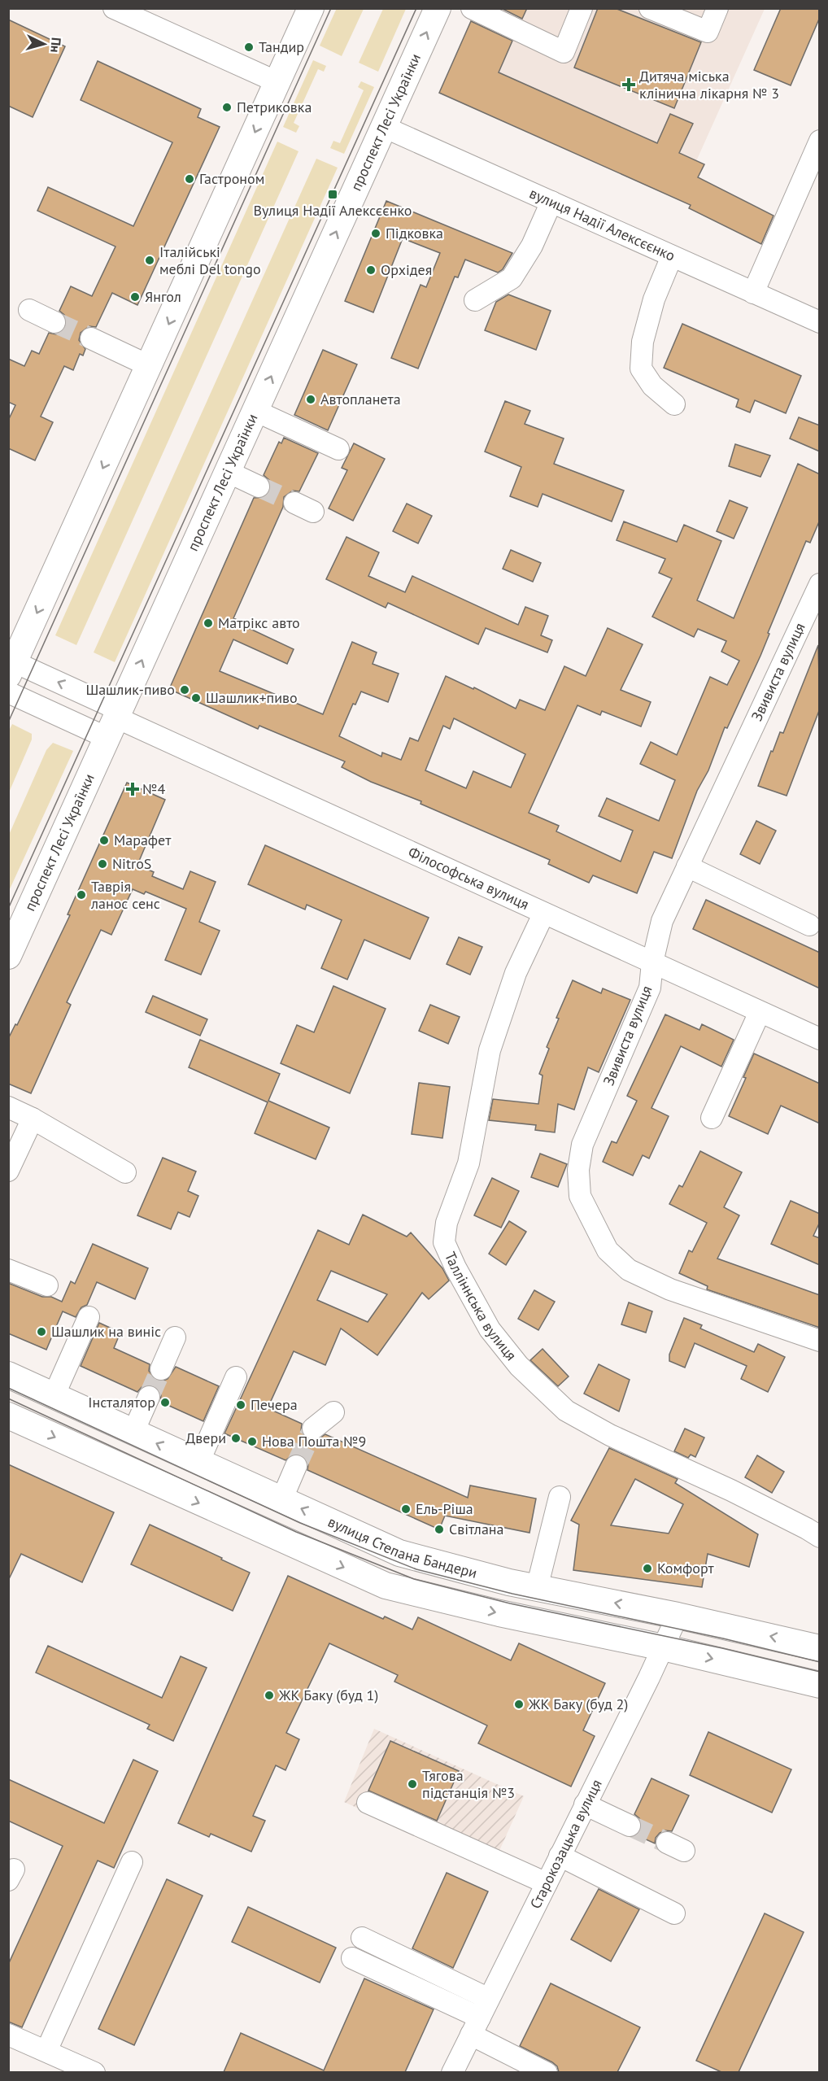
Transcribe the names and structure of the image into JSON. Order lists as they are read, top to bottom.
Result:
{
  "streets": {
    "main road": ["проспект Лесі Українки", "вулиця Степана Бандери"],
    "street": [
      "вулиця Надії Алексєєнко",
      "Звивиста вулиця",
      "Філософська вулиця",
      "Талліннська вулиця",
      "Старокозацька вулиця"
    ]
  },
  "crossings": [
    ["проспект Лесі Українки", "вулиця Надії Алексєєнко"],
    ["проспект Лесі Українки", "Філософська вулиця"],
    ["Звивиста вулиця", "Філософська вулиця"],
    ["Філософська вулиця", "Талліннська вулиця"],
    ["вулиця Степана Бандери", "Старокозацька вулиця"]
  ],
  "places": {
    "other": [
      "Тандир",
      "Петриковка",
      "Гастроном",
      "Підковка",
      "Італійські меблі Del tongo",
      "Орхідея",
      "Янгол",
      "Автопланета",
      "Матрікс авто",
      "Шашлик-пиво",
      "Шашлик+пиво",
      "Марафет",
      "NitroS",
      "Таврія ланос сенс",
      "Шашлик на виніс",
      "Інсталятор",
      "Печера",
      "Двери",
      "Нова Пошта №9",
      "Ель-Ріша",
      "Світлана",
      "Комфорт",
      "ЖК Баку (буд 1)",
      "ЖК Баку (буд 2)",
      "Тягова пiдстанцiя №3"
    ],
    "health": ["Дитяча міська клінична лікарня № 3", "№4"],
    "transit": ["Вулиця Надії Алексєєнко"]
  },
  "north": "right"
}
